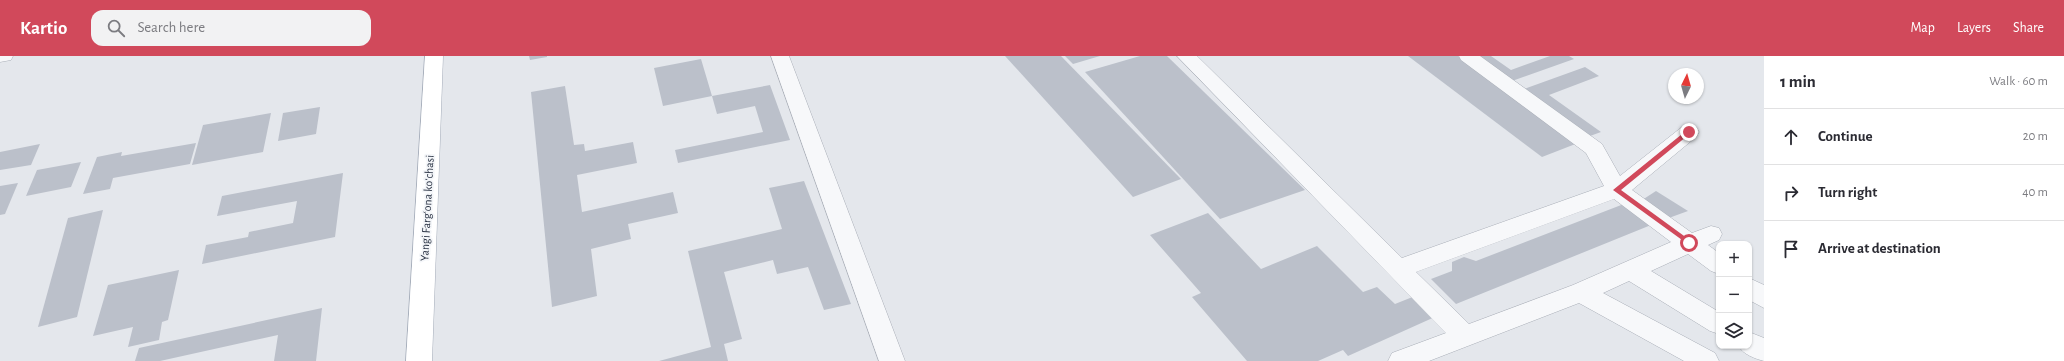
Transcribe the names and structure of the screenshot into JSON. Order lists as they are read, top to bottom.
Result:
{
  "streets": {
    "main road": ["Yangi Fargʻona koʻchasi"]
  },
  "north": "top",
  "page": {
    "header": "Kartio",
    "search": "Search here",
    "nav": ["Map", "Layers", "Share"],
    "heading": ["1 min", "Walk · 60 m"],
    "list": [
      ["Continue", "20 m"],
      ["Turn right", "40 m"],
      "Arrive at destination"
    ],
    "map_buttons": ["+", "−"]
  }
}
